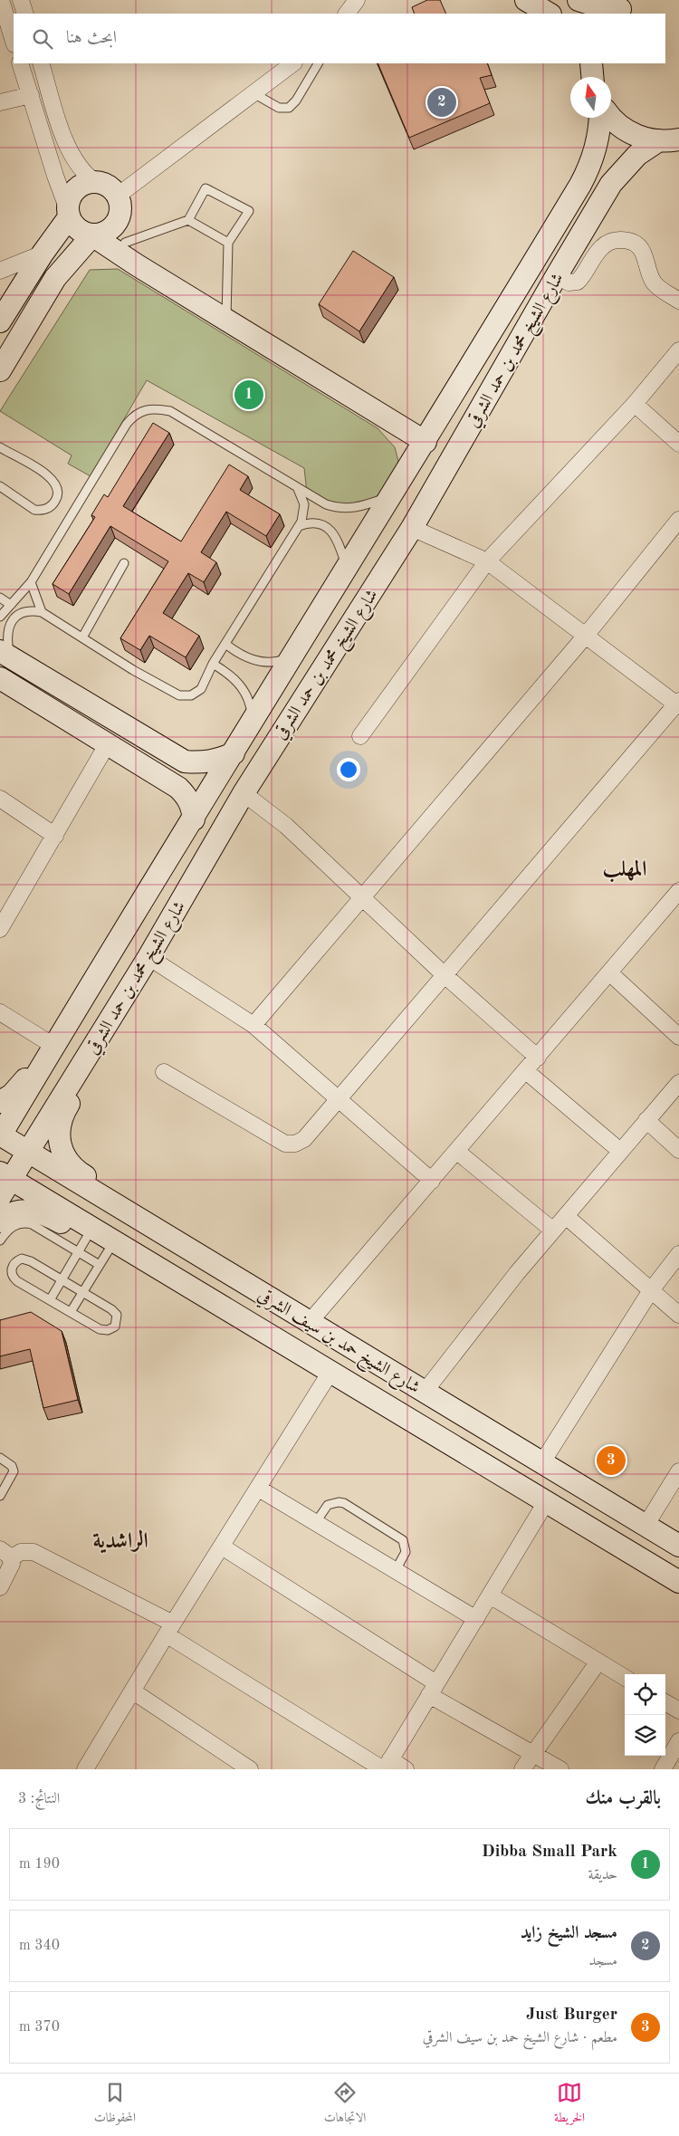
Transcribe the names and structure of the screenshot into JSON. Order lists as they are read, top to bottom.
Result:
{
  "streets": {
    "main road": ["شارع الشيخ محمد بن حمد الشرقي", "شارع الشيخ حمد بن سيف الشرقي"]
  },
  "crossings": [
    ["شارع الشيخ محمد بن حمد الشرقي", "شارع الشيخ حمد بن سيف الشرقي"]
  ],
  "districts": ["المهلب", "الراشدية"],
  "north": "top",
  "page": {
    "search": "ابحث هنا",
    "pins": ["2", "1", "3"],
    "heading": ["بالقرب منك", "النتائج: 3"],
    "list": [
      {
        "mark": "1",
        "name": "Dibba Small Park",
        "note": "حديقة",
        "value": "190 m"
      },
      {
        "mark": "2",
        "name": "مسجد الشيخ زايد",
        "note": "مسجد",
        "value": "340 m"
      },
      {
        "mark": "3",
        "name": "Just Burger",
        "note": "مطعم · شارع الشيخ حمد بن سيف الشرقي",
        "value": "370 m"
      }
    ],
    "nav": ["الخريطة", "الاتجاهات", "المحفوظات"]
  }
}
